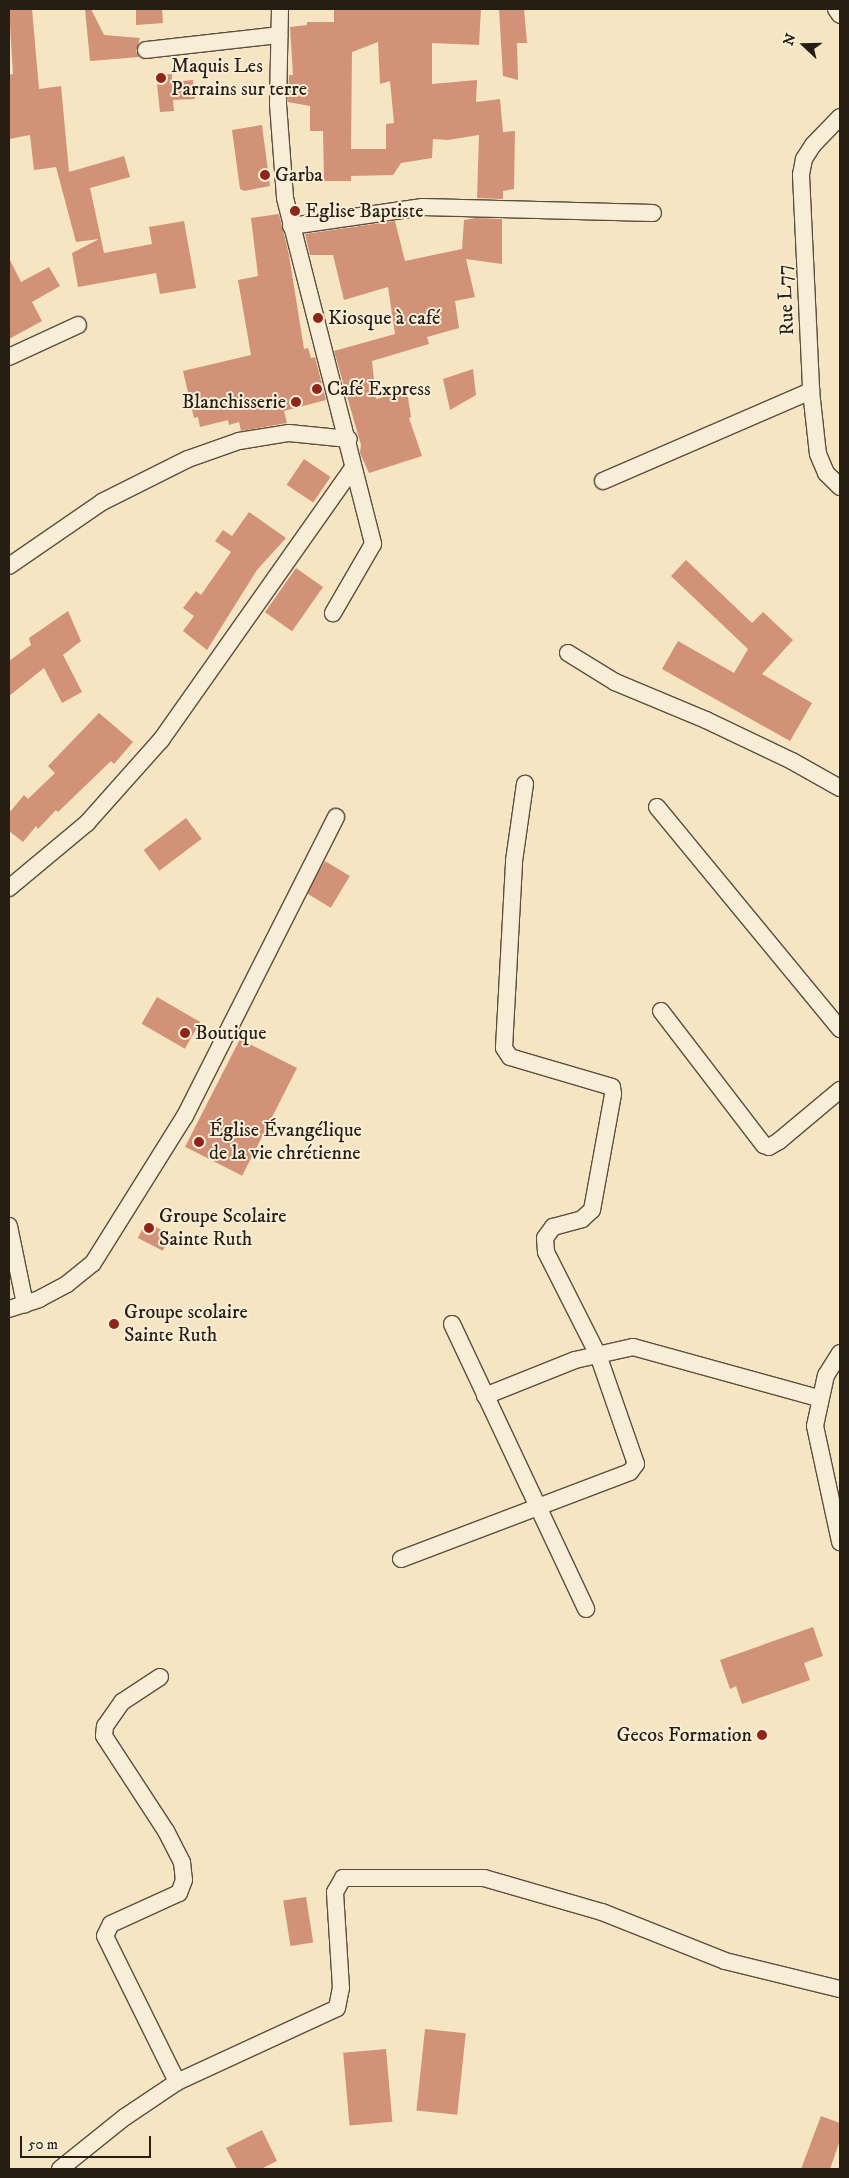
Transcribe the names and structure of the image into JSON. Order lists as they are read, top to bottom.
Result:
{
  "streets": {
    "street": ["Rue L77"]
  },
  "places": [
    "Maquis Les Parrains sur terre",
    "Garba",
    "Eglise Baptiste",
    "Kiosque à café",
    "Café Express",
    "Blanchisserie",
    "Boutique",
    "Église Évangélique de la vie chrétienne",
    "Groupe Scolaire Sainte Ruth",
    "Groupe scolaire Sainte Ruth",
    "Gecos Formation"
  ],
  "scale_bar": "50 m",
  "north": "left"
}
